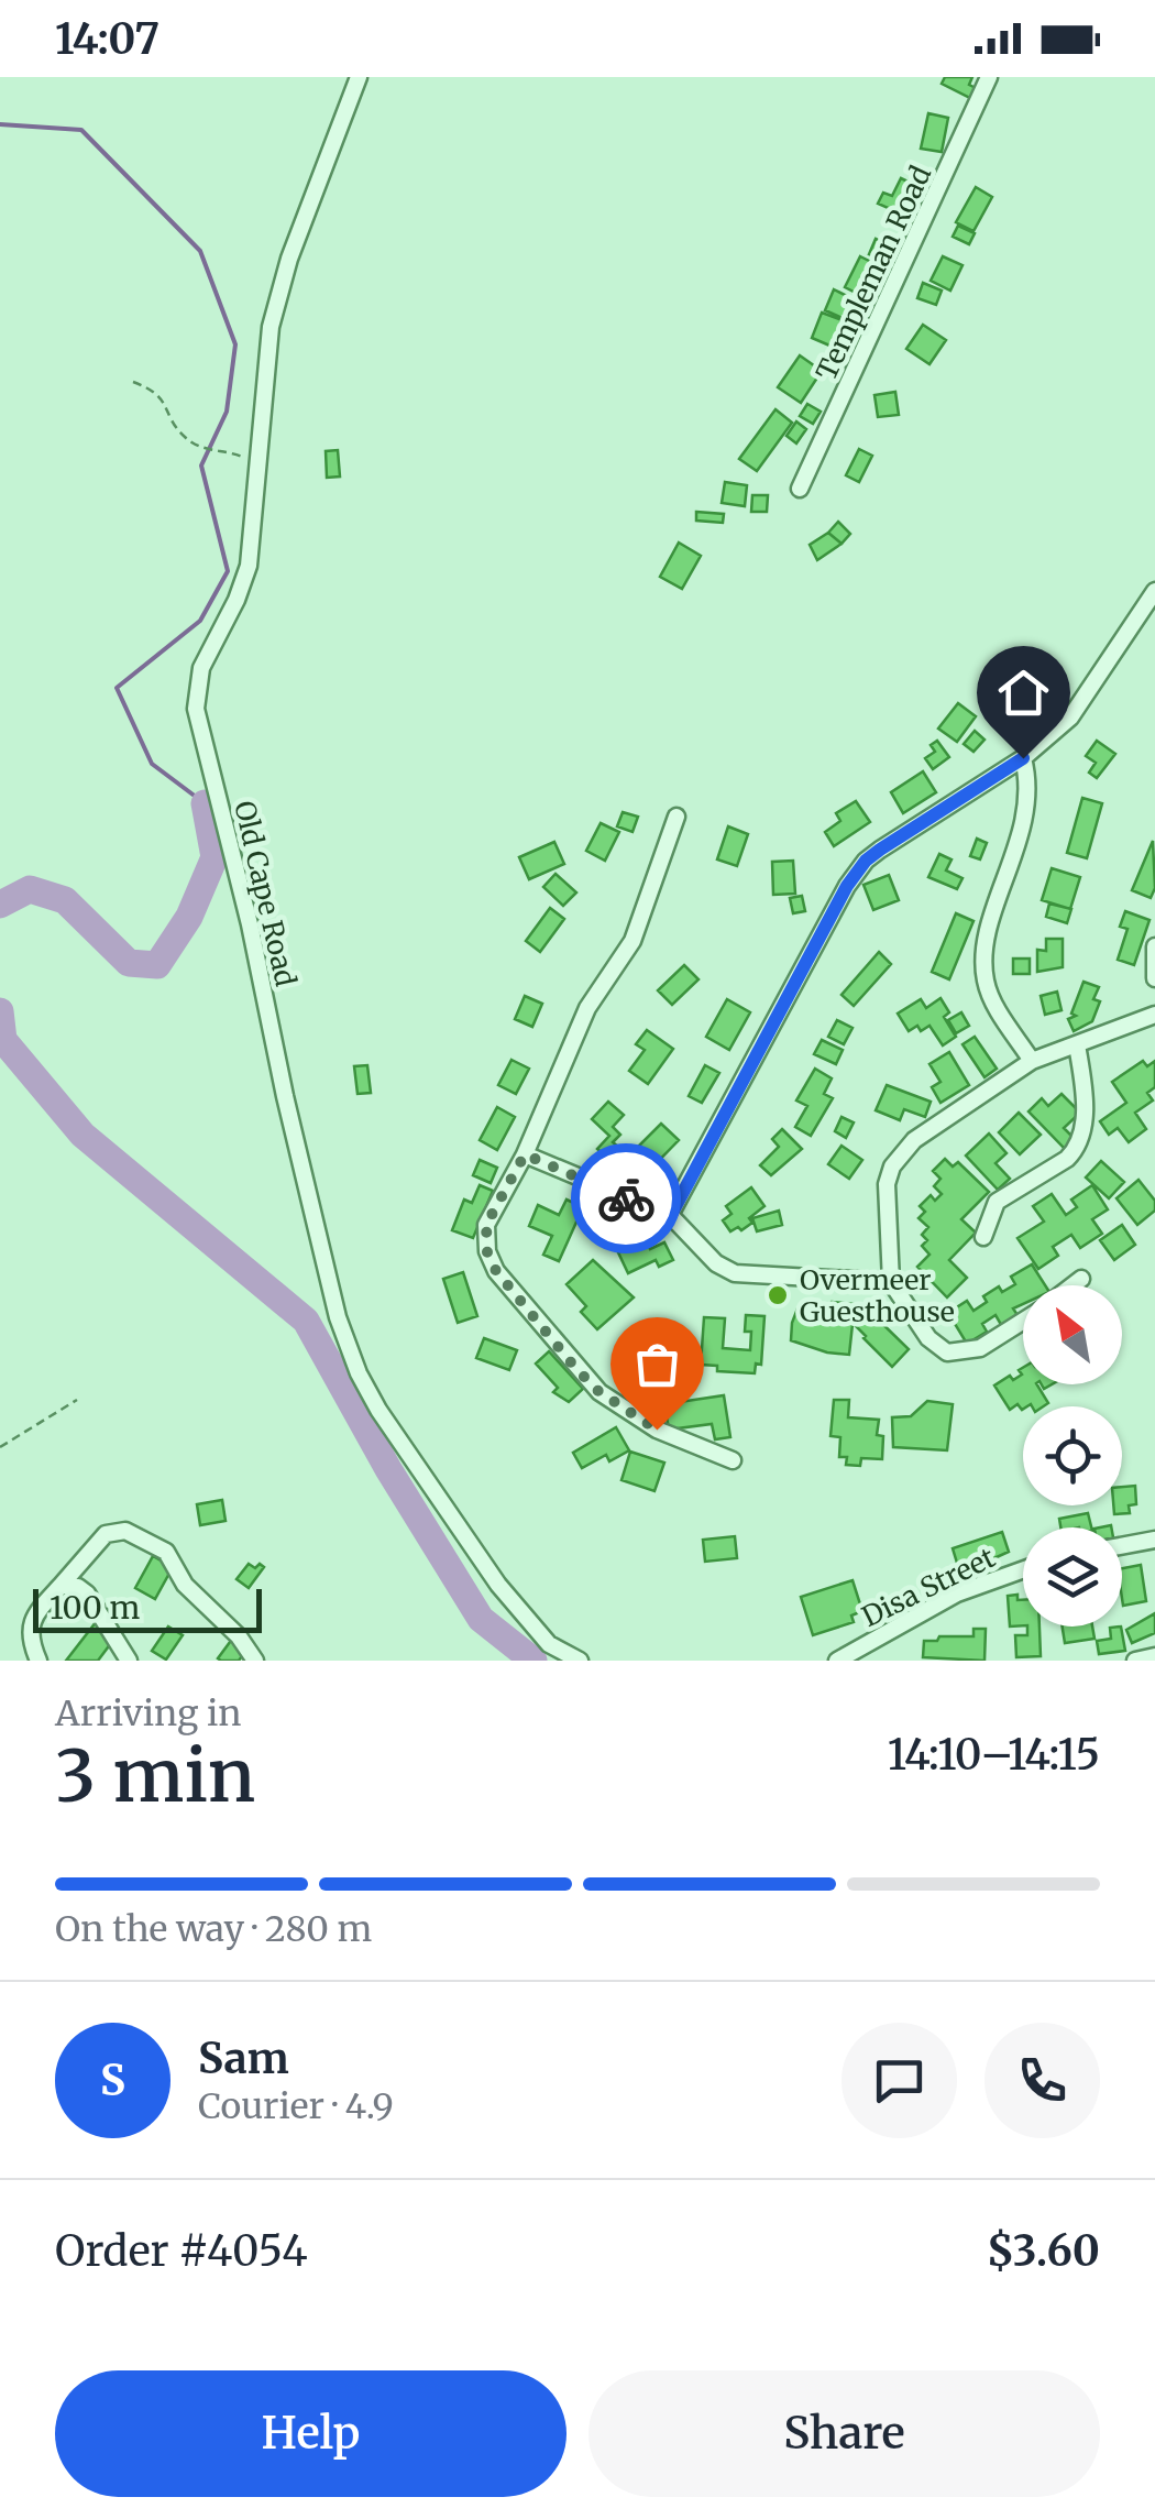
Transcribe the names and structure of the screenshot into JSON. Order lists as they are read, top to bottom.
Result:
{
  "streets": {
    "street": ["Templeman Road", "Old Cape Road", "Disa Street"]
  },
  "places": ["Overmeer Guesthouse"],
  "scale_bar": "100 m",
  "north": "top left",
  "page": {
    "status": "14:07",
    "scale": "100 m",
    "heading": ["3 min", "Arriving in", "14:10–14:15"],
    "panel": [
      "Sam",
      "Courier · 4.9",
      "Order #4054",
      "$3.60"
    ],
    "bar": "On the way · 280 m",
    "round": "S",
    "buttons": ["Help", "Share"]
  }
}
